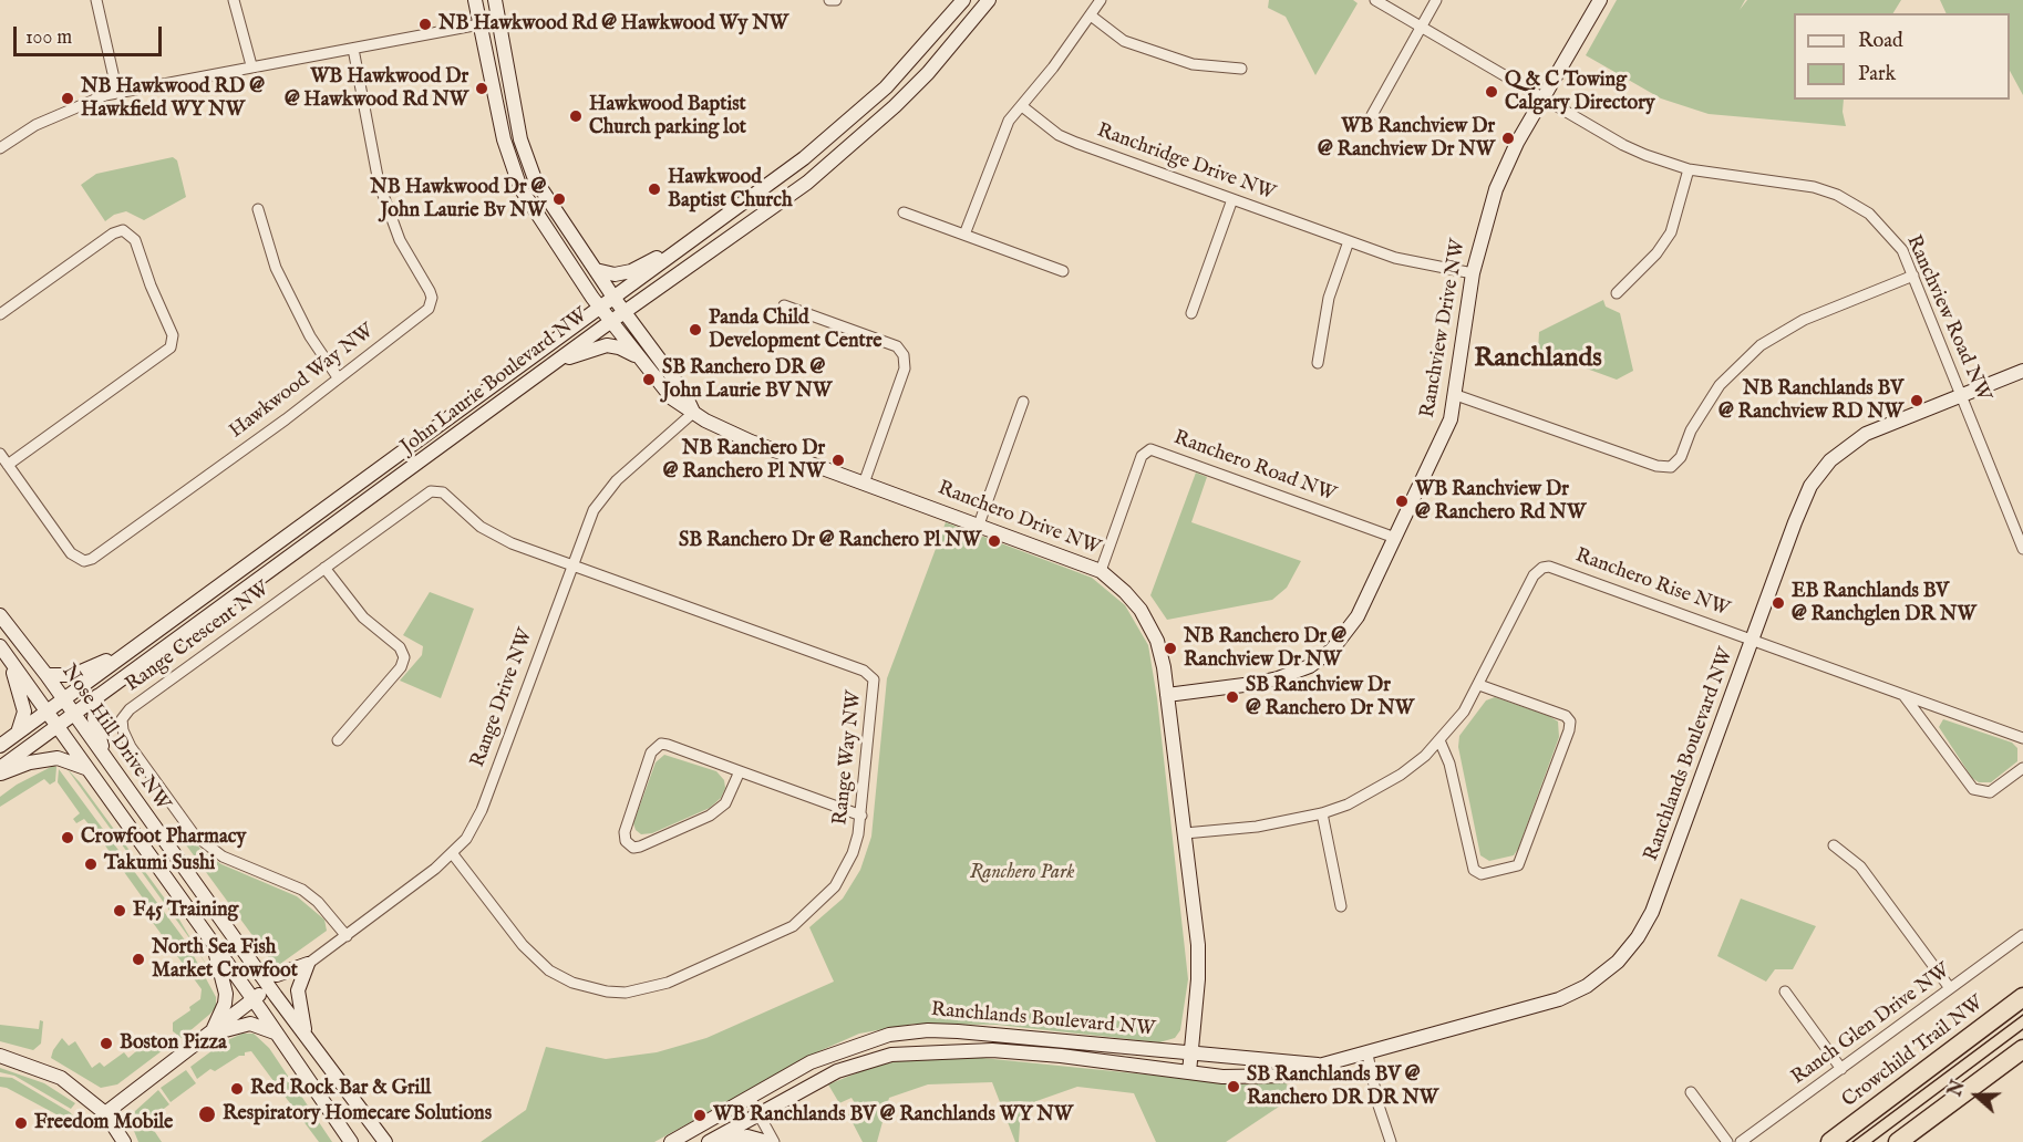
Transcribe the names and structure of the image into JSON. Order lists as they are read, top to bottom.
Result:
{
  "streets": {
    "highway": ["Crowchild Trail NW"],
    "street": [
      "Ranchridge Drive NW",
      "Ranchview Road NW",
      "Ranchview Drive NW",
      "Hawkwood Way NW",
      "John Laurie Boulevard NW",
      "Ranchero Road NW",
      "Ranchero Drive NW",
      "Ranchero Rise NW",
      "Range Crescent NW",
      "Range Drive NW",
      "Nose Hill Drive NW",
      "Ranchlands Boulevard NW",
      "Range Way NW",
      "Ranch Glen Drive NW"
    ]
  },
  "crossings": [
    ["Ranchridge Drive NW", "Ranchview Drive NW"],
    ["Ranchview Road NW", "Ranchview Drive NW"],
    ["Ranchview Road NW", "Ranchlands Boulevard NW"],
    ["Ranchview Drive NW", "Ranchero Road NW"],
    ["Ranchview Drive NW", "Ranchero Drive NW"],
    ["John Laurie Boulevard NW", "Ranchero Drive NW"],
    ["John Laurie Boulevard NW", "Nose Hill Drive NW"],
    ["Ranchero Road NW", "Ranchero Drive NW"],
    ["Ranchero Drive NW", "Ranchero Rise NW"],
    ["Ranchero Drive NW", "Range Drive NW"],
    ["Ranchero Drive NW", "Ranchlands Boulevard NW"],
    ["Ranchero Rise NW", "Ranchlands Boulevard NW"],
    ["Range Crescent NW", "Range Drive NW"],
    ["Range Crescent NW", "Range Way NW"],
    ["Range Drive NW", "Range Way NW"]
  ],
  "districts": ["Ranchlands"],
  "parks": ["Ranchero Park"],
  "places": [
    "NB Hawkwood Rd @ Hawkwood Wy NW",
    "WB Hawkwood Dr @ Hawkwood Rd NW",
    "Q & C Towing Calgary Directory",
    "NB Hawkwood RD @ Hawkfield WY NW",
    "Hawkwood Baptist Church parking lot",
    "WB Ranchview Dr @ Ranchview Dr NW",
    "Hawkwood Baptist Church",
    "NB Hawkwood Dr @ John Laurie Bv NW",
    "Panda Child Development Centre",
    "SB Ranchero DR @ John Laurie BV NW",
    "NB Ranchlands BV @ Ranchview RD NW",
    "NB Ranchero Dr @ Ranchero Pl NW",
    "WB Ranchview Dr @ Ranchero Rd NW",
    "SB Ranchero Dr @ Ranchero Pl NW",
    "EB Ranchlands BV @ Ranchglen DR NW",
    "NB Ranchero Dr @ Ranchview Dr NW",
    "SB Ranchview Dr @ Ranchero Dr NW",
    "Crowfoot Pharmacy",
    "Takumi Sushi",
    "F45 Training",
    "North Sea Fish Market Crowfoot",
    "Boston Pizza",
    "SB Ranchlands BV @ Ranchero DR DR NW",
    "Red Rock Bar & Grill",
    "Respiratory Homecare Solutions",
    "WB Ranchlands BV @ Ranchlands WY NW",
    "Freedom Mobile"
  ],
  "legend": ["Road", "Park"],
  "scale_bar": "100 m",
  "north": "left"
}
